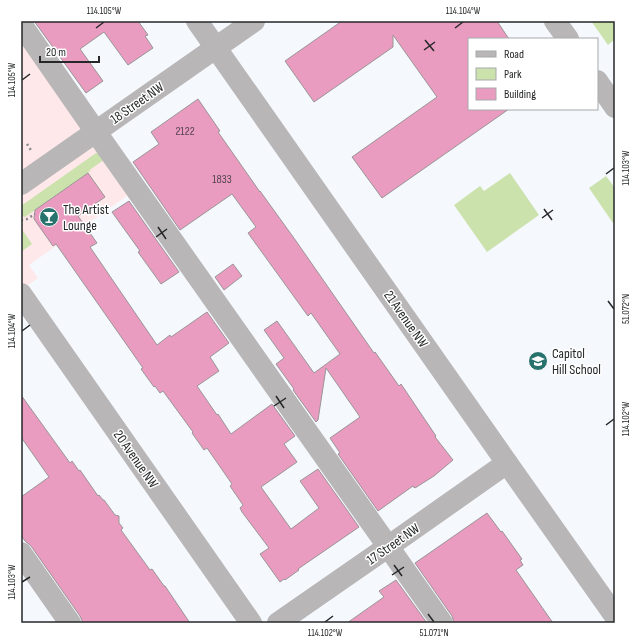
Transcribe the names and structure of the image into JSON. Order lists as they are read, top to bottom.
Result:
{
  "streets": {
    "street": [
      "18 Street NW",
      "21 Avenue NW",
      "20 Avenue NW",
      "17 Street NW"
    ]
  },
  "crossings": [
    ["18 Street NW", "21 Avenue NW"],
    ["21 Avenue NW", "17 Street NW"]
  ],
  "places": {
    "bar": ["The Artist Lounge"],
    "school or university": ["Capitol Hill School"]
  },
  "house_numbers": ["2122", "1833"],
  "legend": ["Road", "Park", "Building"],
  "scale_bar": "20 m",
  "coordinates": [
    "114.105°W",
    "114.104°W",
    "114.103°W",
    "51.072°N",
    "114.102°W",
    "51.071°N"
  ]
}
